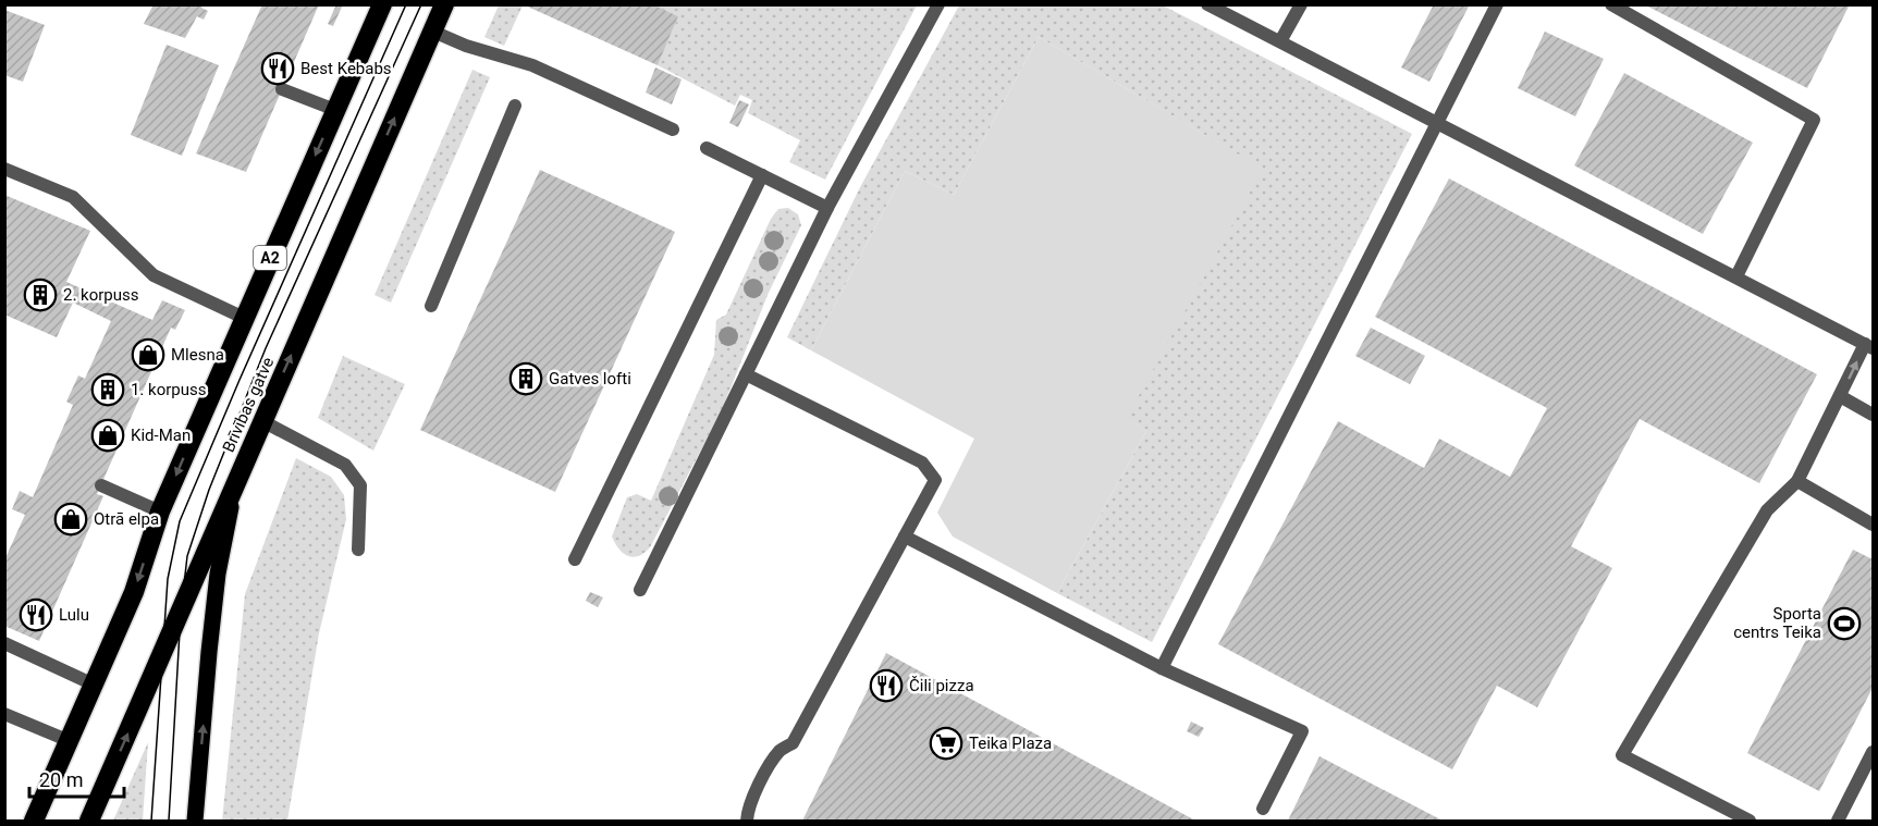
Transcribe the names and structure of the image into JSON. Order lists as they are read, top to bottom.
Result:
{
  "streets": {
    "highway": ["A2", "Brīvības gatve"]
  },
  "places": {
    "restaurant": ["Best Kebabs", "Lulu", "Čili pizza"],
    "building": ["2. korpuss", "Gatves lofti", "1. korpuss"],
    "shop": ["Mlesna", "Kid-Man", "Otrā elpa"],
    "sports": ["Sporta centrs Teika"],
    "supermarket": ["Teika Plaza"]
  },
  "scale_bar": "20 m"
}
